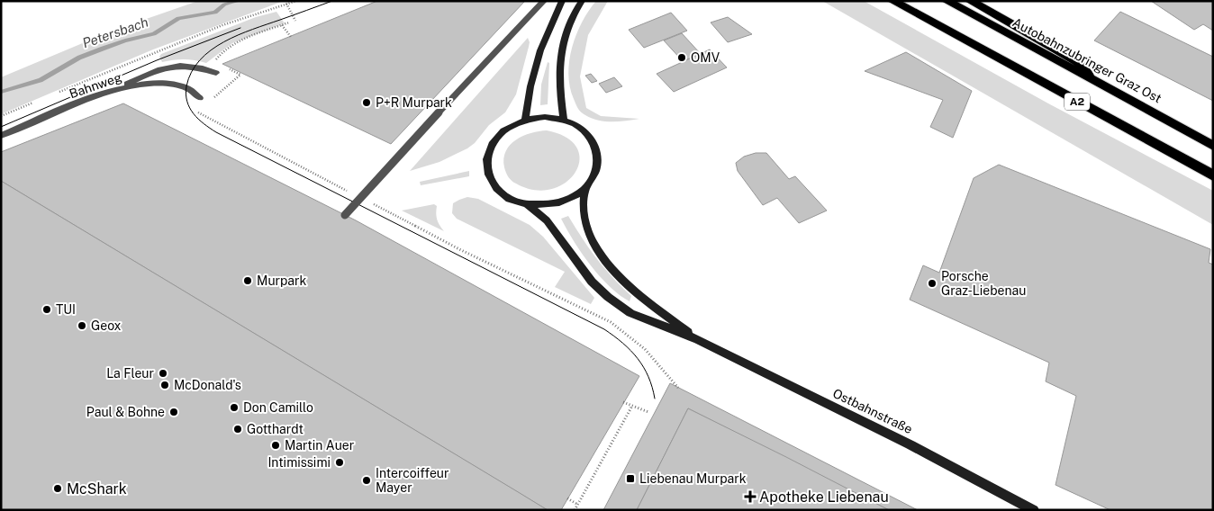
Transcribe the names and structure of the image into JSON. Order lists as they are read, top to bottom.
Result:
{
  "streets": {
    "highway": ["Autobahnzubringer Graz Ost", "A2"],
    "main road": ["Ostbahnstraße"],
    "lane": ["Bahnweg"]
  },
  "water": ["Petersbach"],
  "places": {
    "other": [
      "OMV",
      "P+R Murpark",
      "Murpark",
      "Porsche Graz-Liebenau",
      "TUI",
      "Geox",
      "La Fleur",
      "McDonald's",
      "Don Camillo",
      "Paul & Bohne",
      "Gotthardt",
      "Martin Auer",
      "Intimissimi",
      "Intercoiffeur Mayer",
      "McShark"
    ],
    "transit": ["Liebenau Murpark"],
    "health": ["Apotheke Liebenau"]
  }
}
